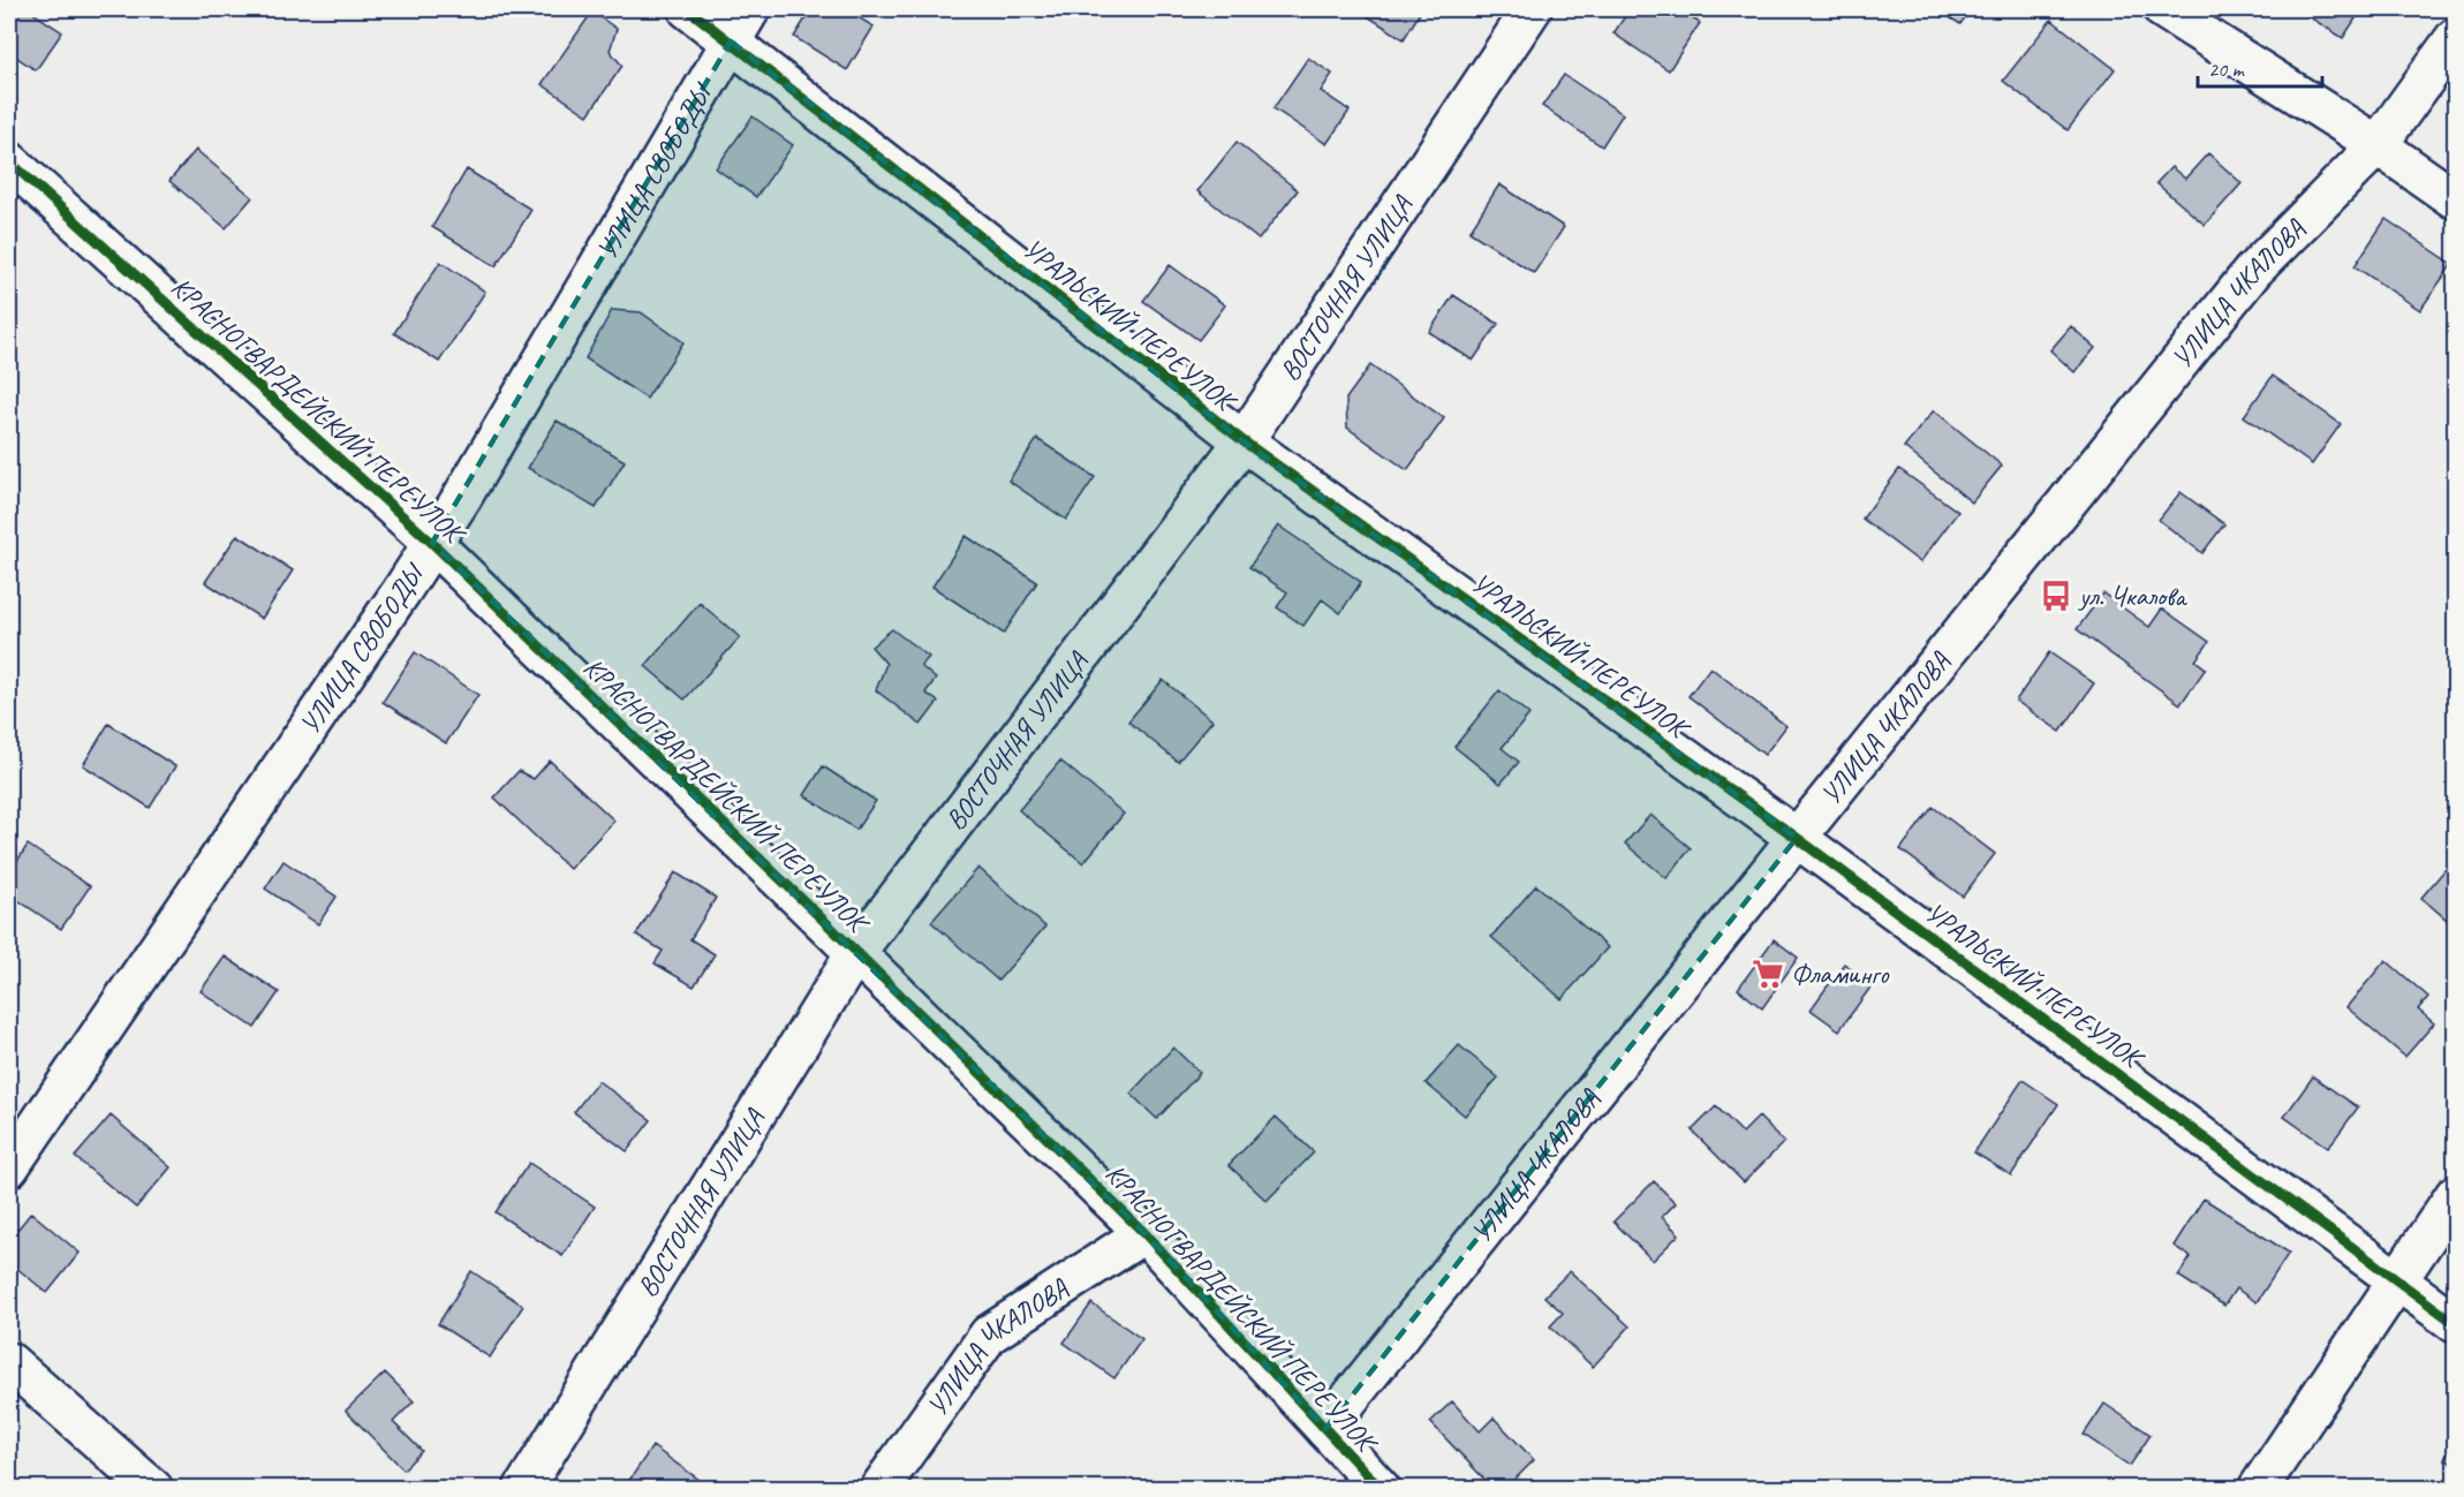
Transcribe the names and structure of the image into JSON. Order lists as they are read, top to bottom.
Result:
{
  "streets": {
    "street": [
      "УЛИЦА СВОБОДЫ",
      "ВОСТОЧНАЯ УЛИЦА",
      "УЛИЦА ЧКАЛОВА",
      "УРАЛЬСКИЙ ПЕРЕУЛОК",
      "КРАСНОГВАРДЕЙСКИЙ ПЕРЕУЛОК"
    ]
  },
  "crossings": [
    ["УЛИЦА СВОБОДЫ", "УРАЛЬСКИЙ ПЕРЕУЛОК"],
    ["УЛИЦА СВОБОДЫ", "КРАСНОГВАРДЕЙСКИЙ ПЕРЕУЛОК"],
    ["ВОСТОЧНАЯ УЛИЦА", "УРАЛЬСКИЙ ПЕРЕУЛОК"],
    ["ВОСТОЧНАЯ УЛИЦА", "КРАСНОГВАРДЕЙСКИЙ ПЕРЕУЛОК"],
    ["УЛИЦА ЧКАЛОВА", "УРАЛЬСКИЙ ПЕРЕУЛОК"],
    ["УЛИЦА ЧКАЛОВА", "КРАСНОГВАРДЕЙСКИЙ ПЕРЕУЛОК"]
  ],
  "places": {
    "bus stop": ["ул. Чкалова"],
    "supermarket": ["Фламинго"]
  },
  "scale_bar": "20 m"
}
